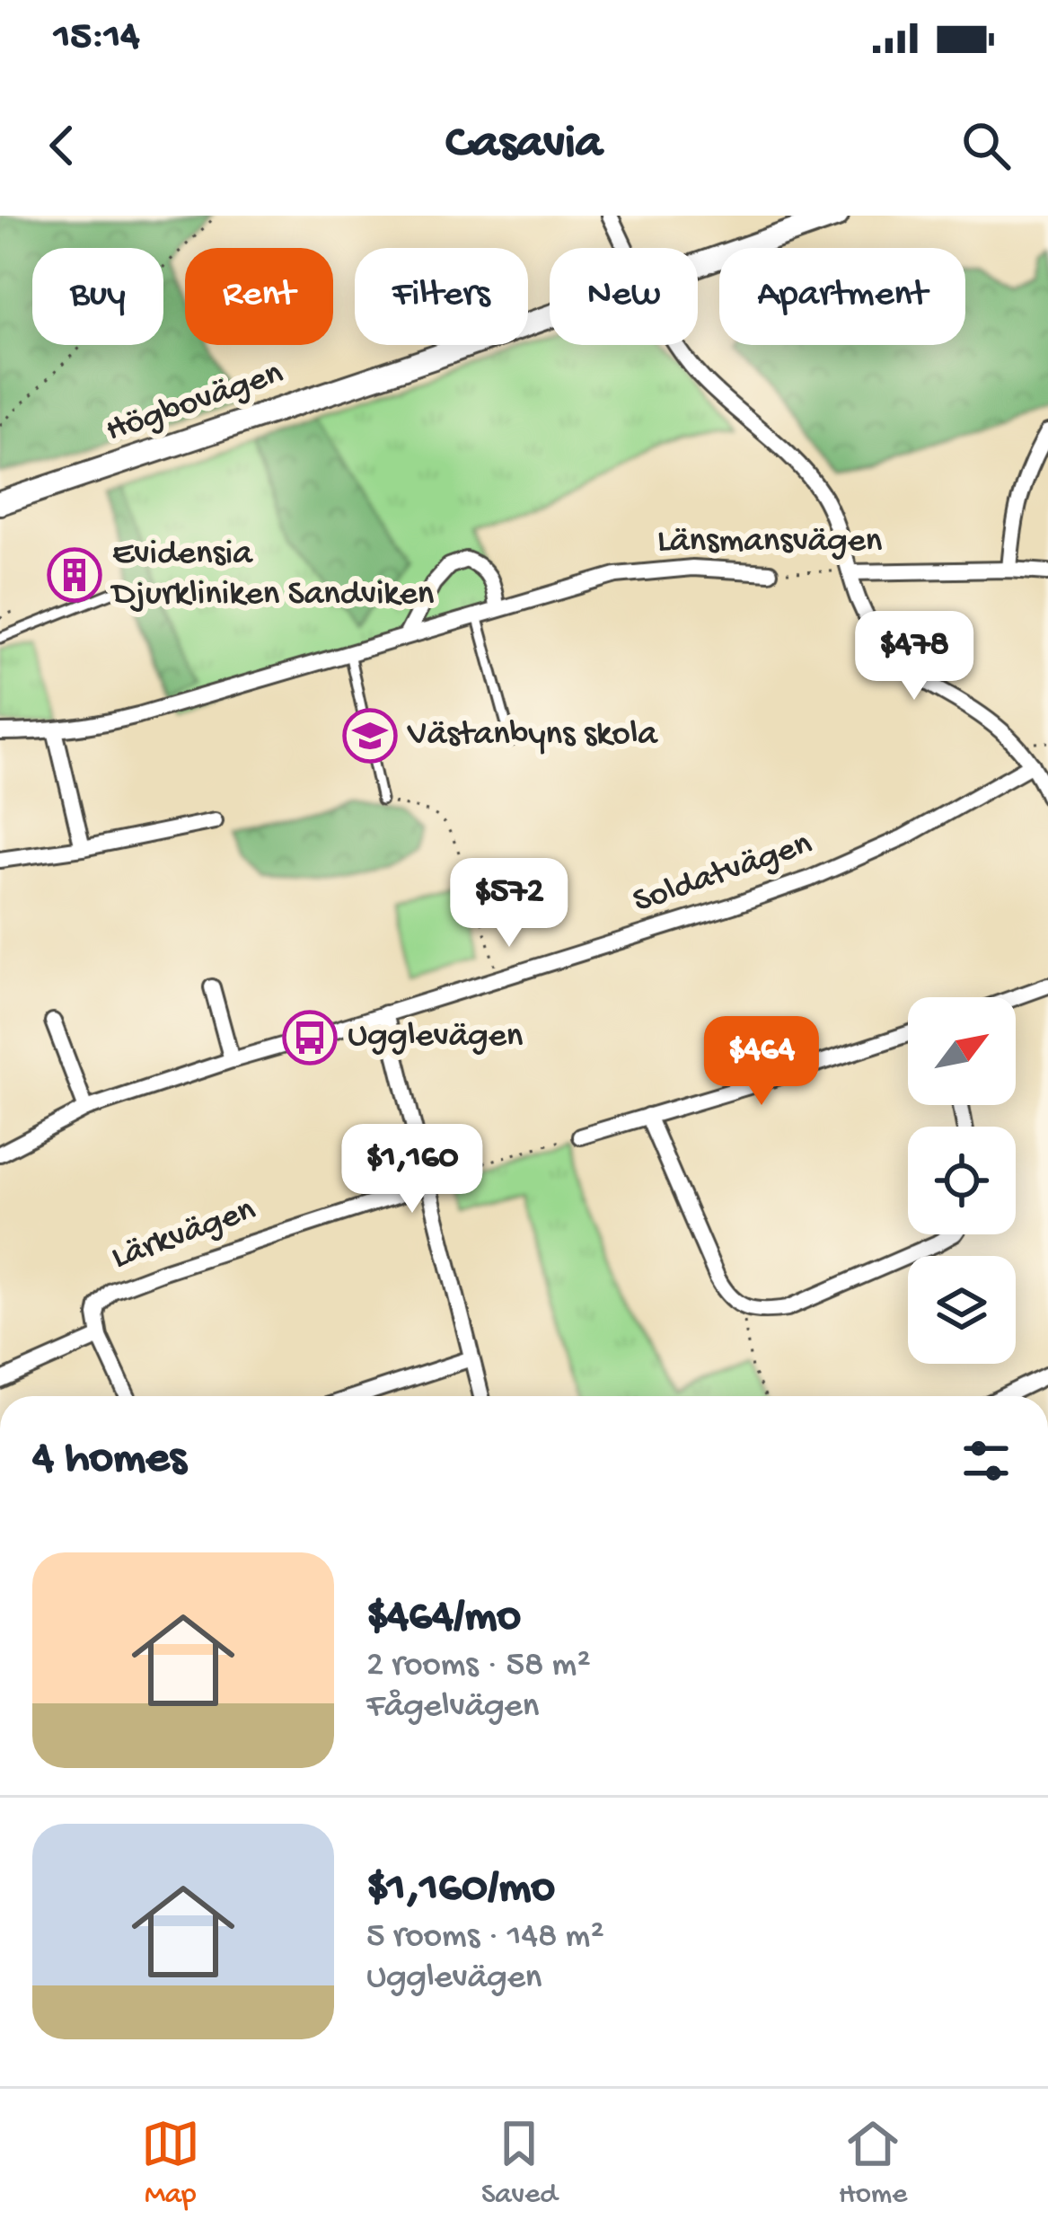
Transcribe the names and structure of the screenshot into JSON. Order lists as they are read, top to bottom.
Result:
{
  "streets": {
    "main road": ["Högbovägen"],
    "street": ["Länsmansvägen", "Soldatvägen", "Lärkvägen"]
  },
  "places": {
    "building": ["Evidensia Djurkliniken Sandviken"],
    "school or university": ["Västanbyns skola"],
    "bus stop": ["Ugglevägen"]
  },
  "north": "top right",
  "page": {
    "status": "15:14",
    "header": "Casavia",
    "chip": [
      "Buy",
      "Rent",
      "Filters",
      "New",
      "Apartment"
    ],
    "price": [
      "$478",
      "$572",
      "$464",
      "$1,160"
    ],
    "heading": "4 homes",
    "list": [
      {
        "name": "$464/mo",
        "note": "2 rooms · 58 m² · Fågelvägen"
      },
      {
        "name": "$1,160/mo",
        "note": "5 rooms · 148 m² · Ugglevägen"
      }
    ],
    "tabs": ["Map", "Saved", "Home"]
  }
}
